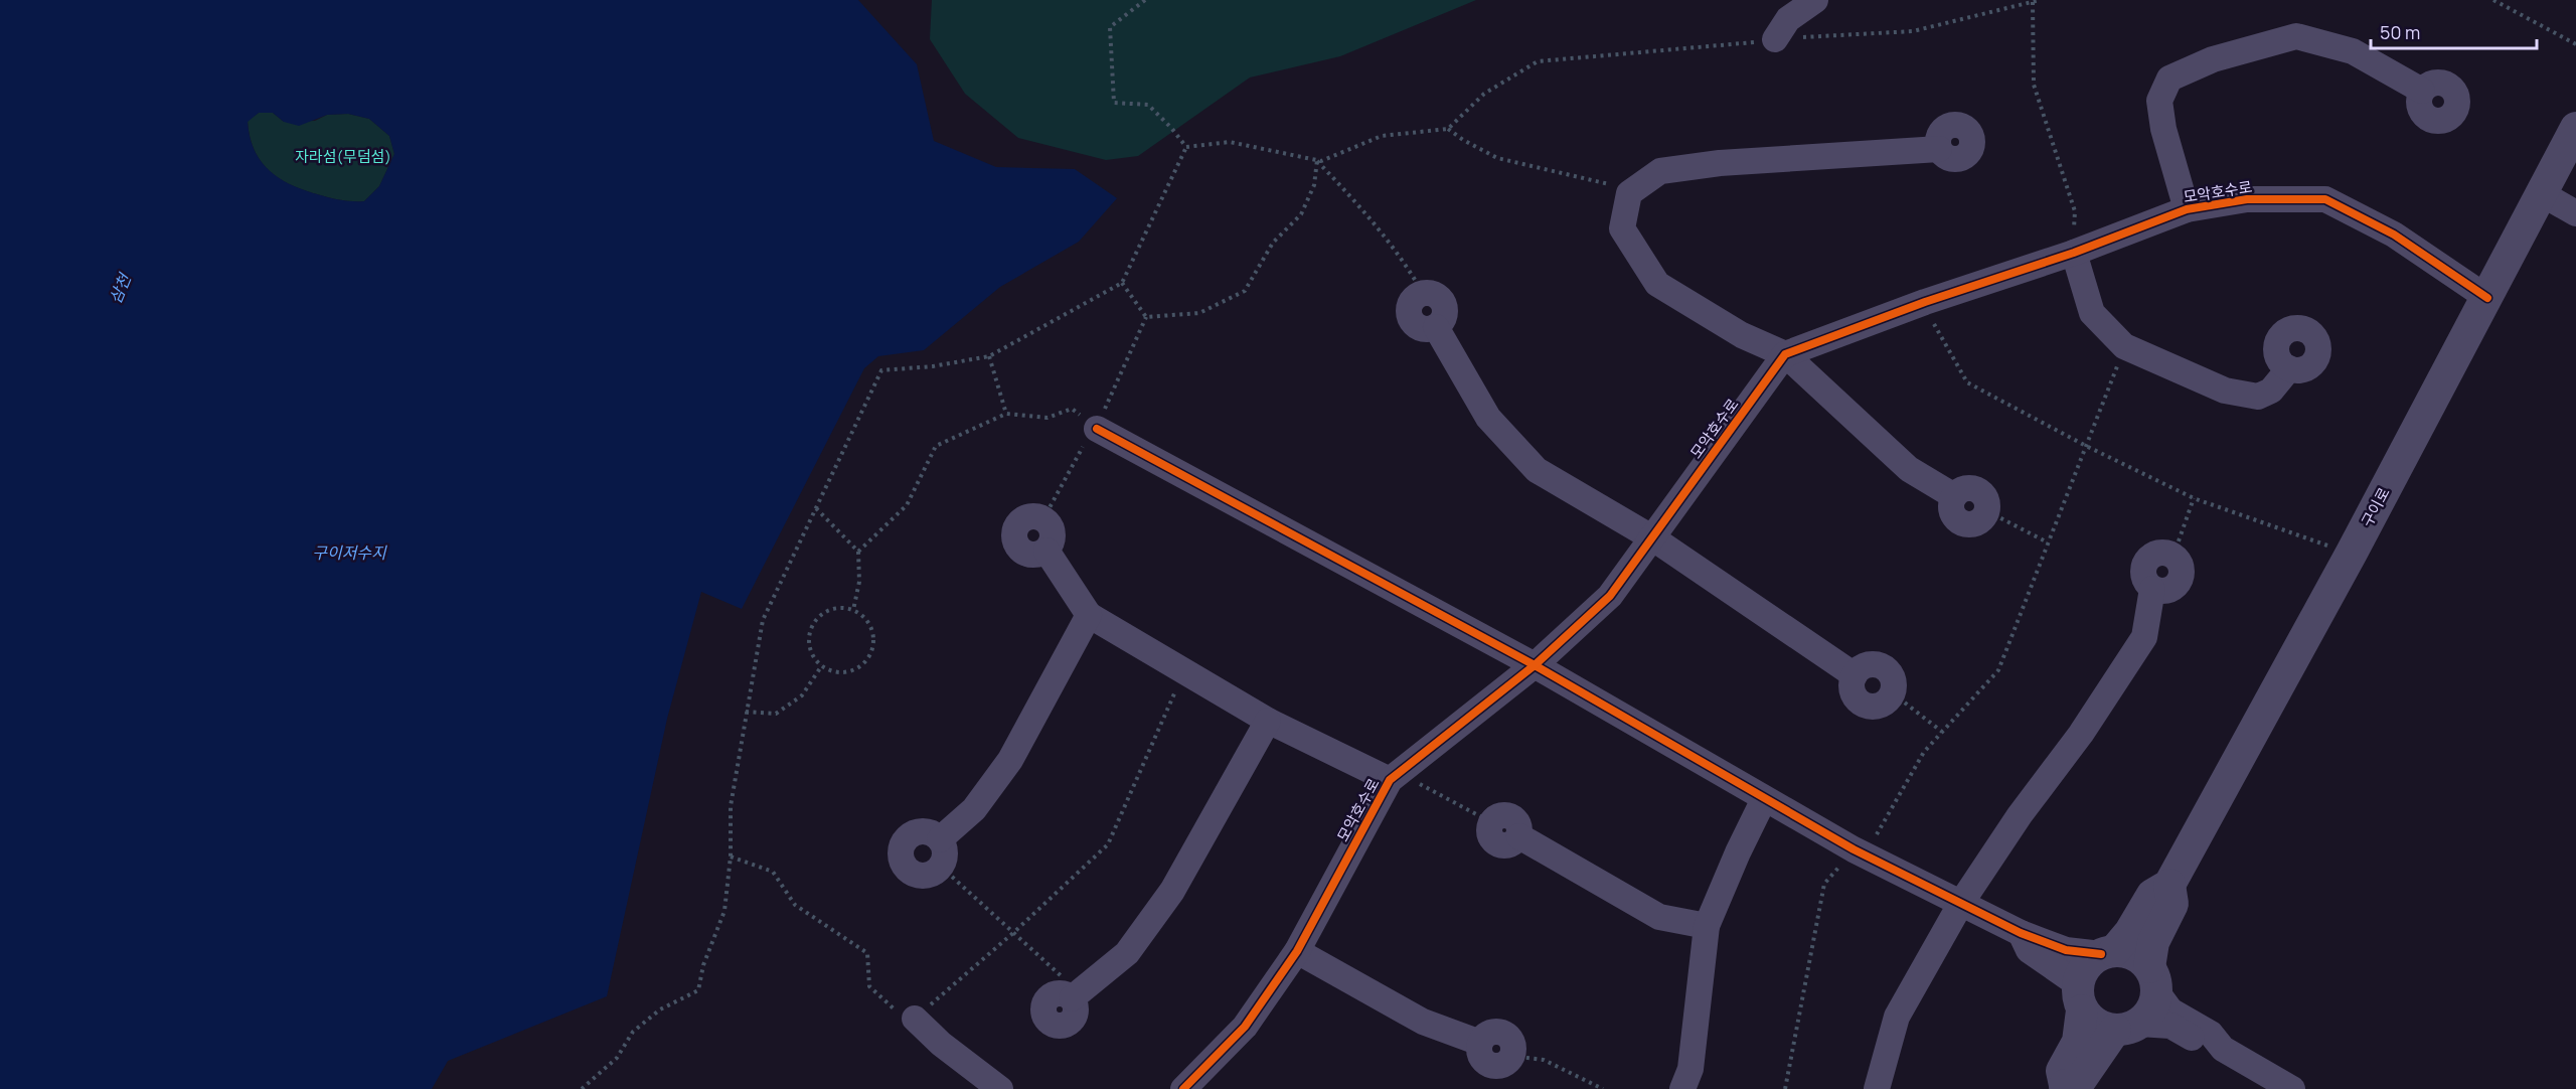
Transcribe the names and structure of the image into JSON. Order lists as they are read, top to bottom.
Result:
{
  "streets": {
    "street": ["모악호수로", "구이로"]
  },
  "crossings": [
    ["모악호수로", "구이로"]
  ],
  "water": ["삼천", "구이저수지"],
  "parks": ["자라섬(무덤섬)"],
  "scale_bar": "50 m"
}
